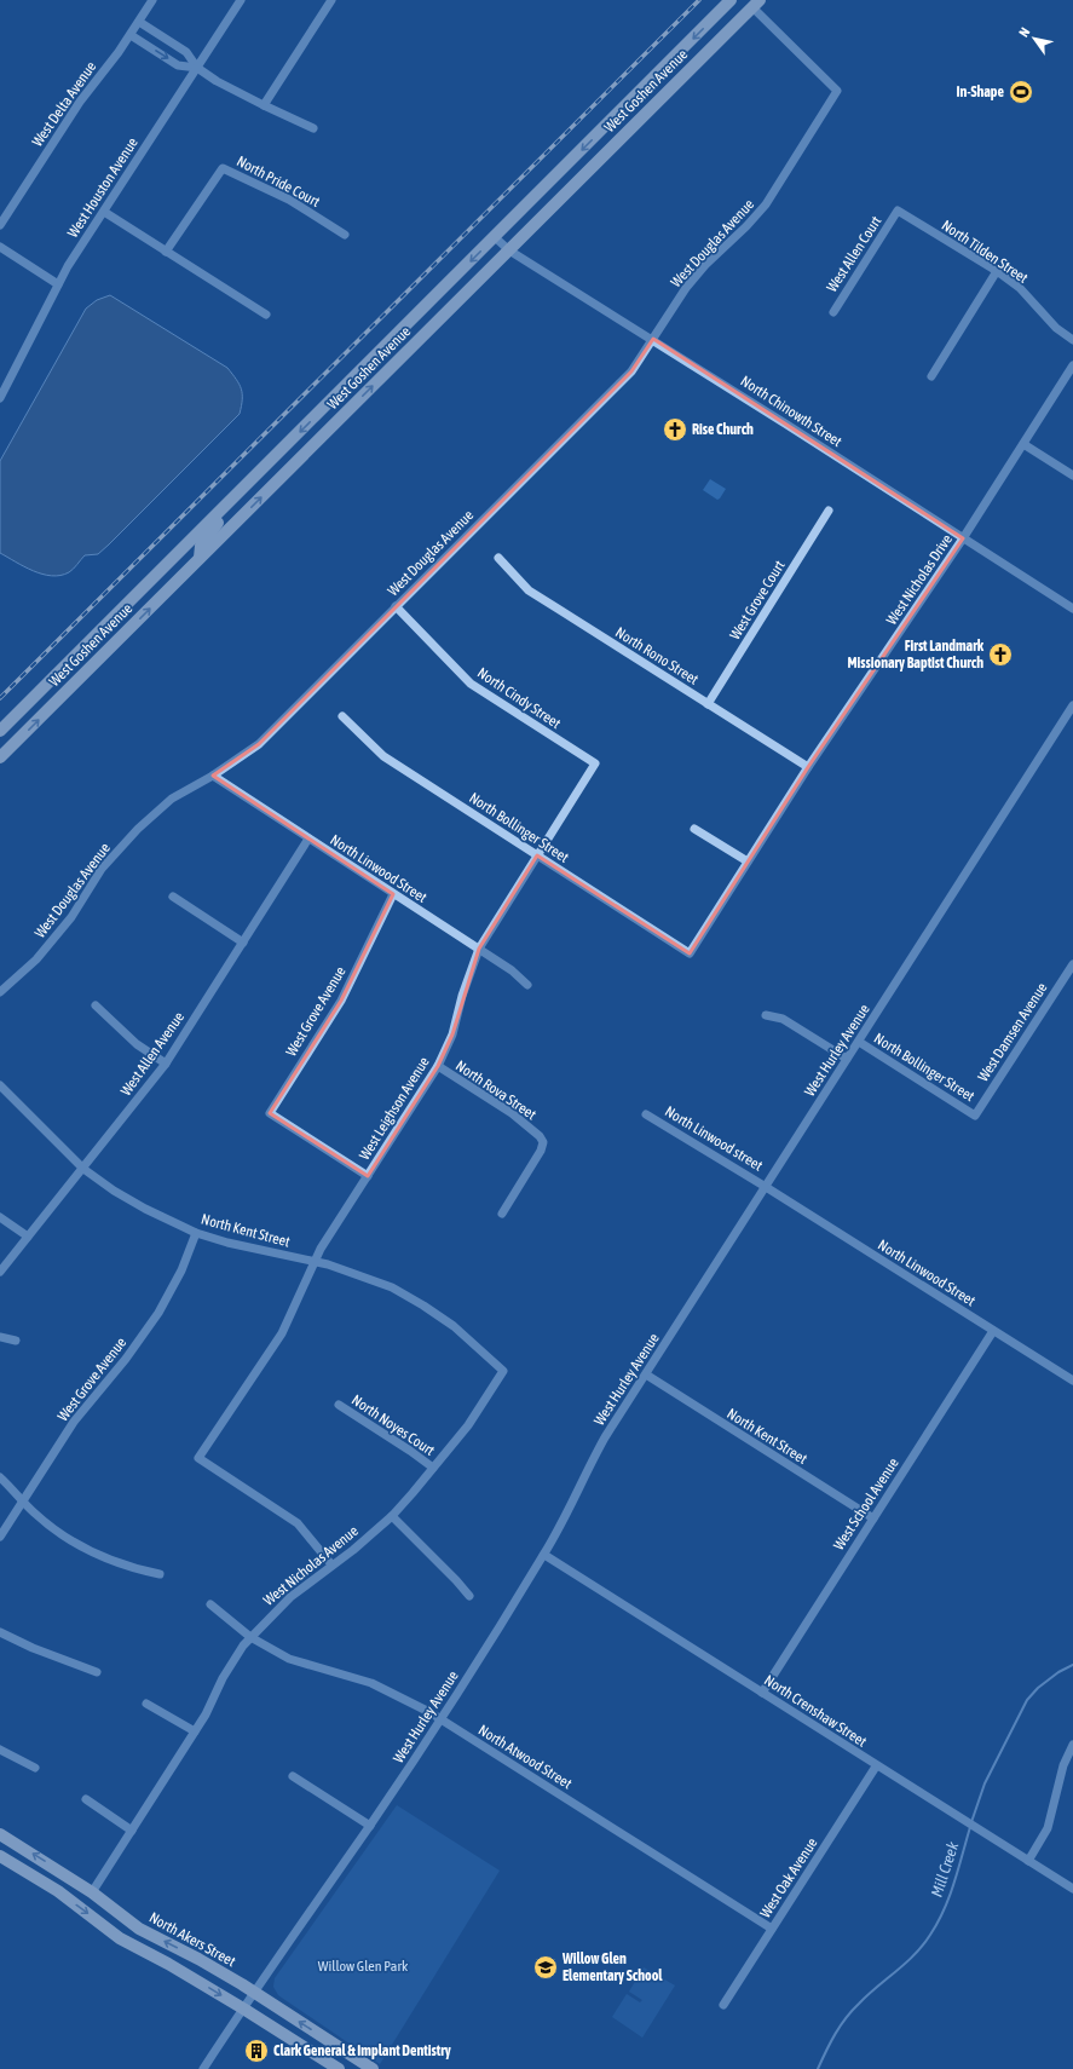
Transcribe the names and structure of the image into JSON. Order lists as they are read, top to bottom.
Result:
{
  "streets": {
    "main road": ["West Goshen Avenue", "North Akers Street"],
    "street": [
      "West Delta Avenue",
      "North Pride Court",
      "West Houston Avenue",
      "West Douglas Avenue",
      "North Tilden Street",
      "West Allen Court",
      "North Chinowth Street",
      "West Nicholas Drive",
      "West Grove Court",
      "North Rono Street",
      "North Cindy Street",
      "North Bollinger Street",
      "North Linwood Street",
      "West Grove Avenue",
      "West Damsen Avenue",
      "West Hurley Avenue",
      "West Allen Avenue",
      "North Rova Street",
      "West Leighson Avenue",
      "North Linwood street",
      "North Kent Street",
      "North Noyes Court",
      "West School Avenue",
      "West Nicholas Avenue",
      "North Crenshaw Street",
      "North Atwood Street",
      "West Oak Avenue"
    ]
  },
  "crossings": [
    ["West Goshen Avenue", "West Douglas Avenue"],
    ["West Goshen Avenue", "North Chinowth Street"],
    ["West Douglas Avenue", "North Chinowth Street"],
    ["West Douglas Avenue", "North Cindy Street"],
    ["West Douglas Avenue", "North Linwood Street"],
    ["North Tilden Street", "West Allen Court"],
    ["North Chinowth Street", "West Nicholas Drive"],
    ["West Nicholas Drive", "North Rono Street"],
    ["West Nicholas Drive", "North Bollinger Street"],
    ["West Grove Court", "North Rono Street"],
    ["North Cindy Street", "West Leighson Avenue"],
    ["North Bollinger Street", "West Damsen Avenue"],
    ["North Bollinger Street", "West Hurley Avenue"],
    ["North Bollinger Street", "West Leighson Avenue"],
    ["North Linwood Street", "West Grove Avenue"],
    ["North Linwood Street", "West Hurley Avenue"],
    ["North Linwood Street", "West Allen Avenue"],
    ["North Linwood Street", "West Leighson Avenue"],
    ["North Linwood Street", "North Linwood street"],
    ["North Linwood Street", "West School Avenue"],
    ["West Grove Avenue", "West Leighson Avenue"],
    ["West Grove Avenue", "North Kent Street"],
    ["West Hurley Avenue", "North Linwood street"],
    ["West Hurley Avenue", "North Kent Street"],
    ["West Hurley Avenue", "North Crenshaw Street"],
    ["West Hurley Avenue", "North Atwood Street"],
    ["West Hurley Avenue", "North Akers Street"],
    ["West Allen Avenue", "North Kent Street"],
    ["North Rova Street", "West Leighson Avenue"],
    ["West Leighson Avenue", "North Kent Street"],
    ["West Leighson Avenue", "West Nicholas Avenue"],
    ["North Kent Street", "West School Avenue"],
    ["North Kent Street", "West Nicholas Avenue"],
    ["North Noyes Court", "West Nicholas Avenue"],
    ["West School Avenue", "North Crenshaw Street"],
    ["West Nicholas Avenue", "North Atwood Street"],
    ["West Nicholas Avenue", "North Akers Street"],
    ["North Crenshaw Street", "West Oak Avenue"],
    ["North Atwood Street", "West Oak Avenue"]
  ],
  "water": ["Mill Creek"],
  "parks": ["Willow Glen Park"],
  "places": {
    "sports": ["In-Shape"],
    "church": ["Rise Church", "First Landmark Missionary Baptist Church"],
    "school or university": ["Willow Glen Elementary School"],
    "building": ["Clark General & Implant Dentistry"]
  },
  "north": "top left"
}
